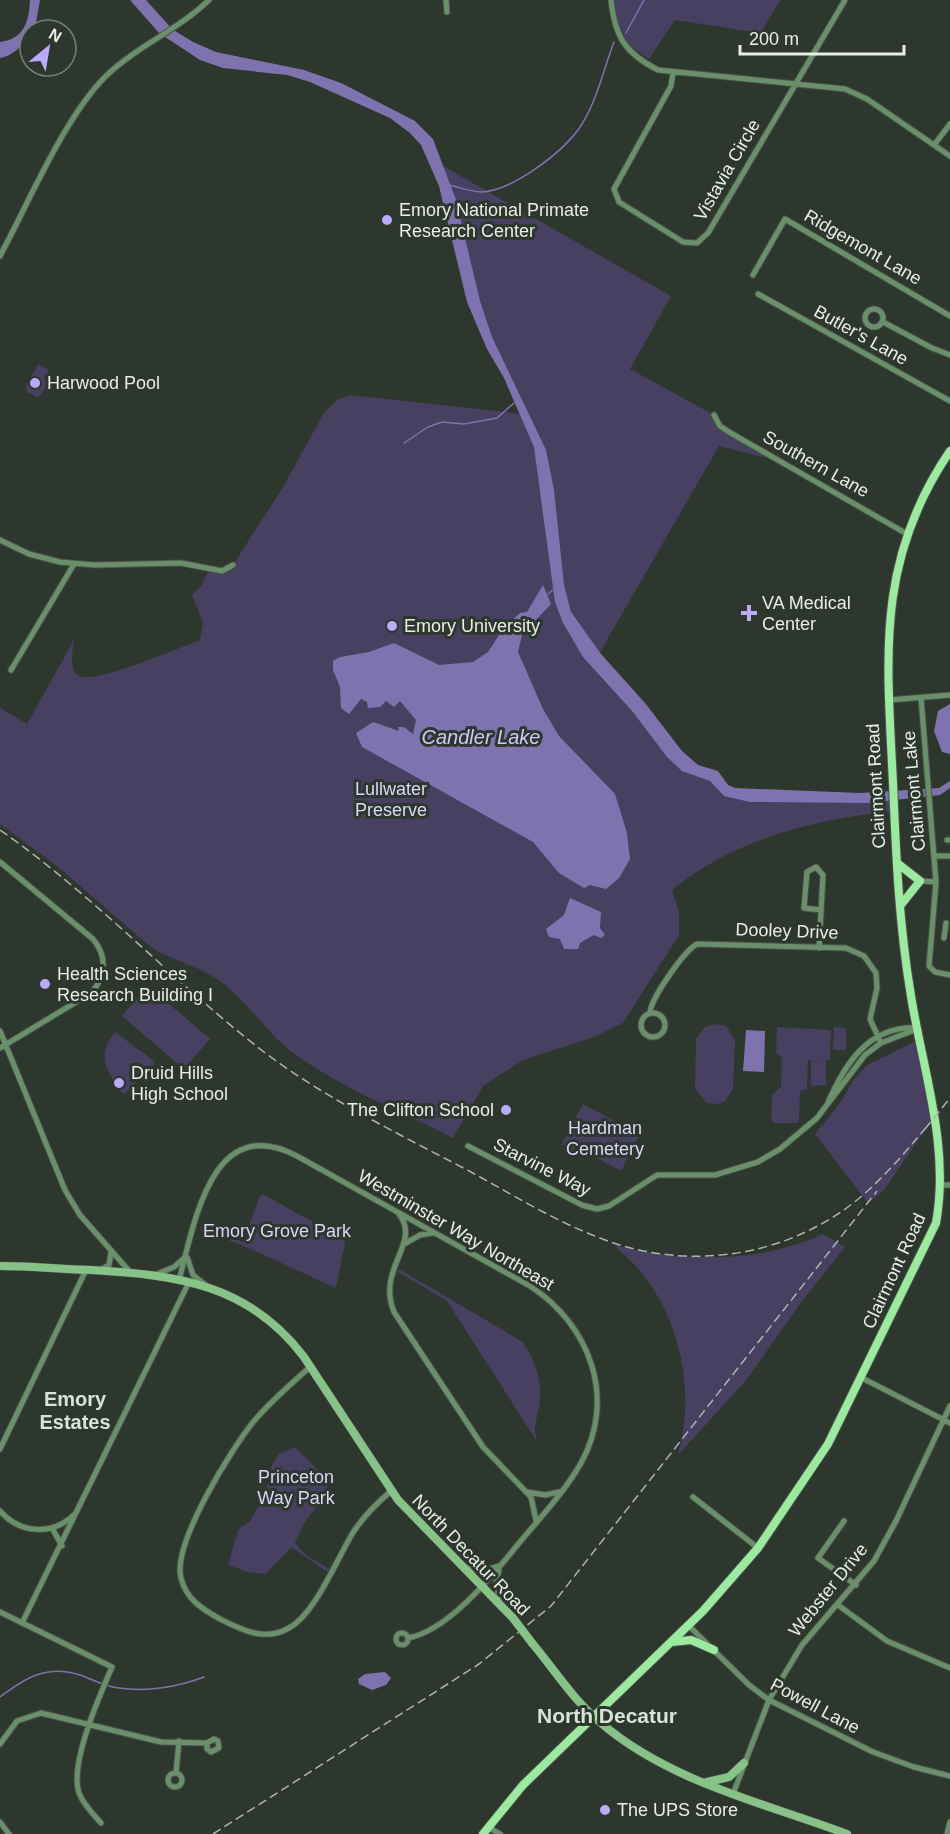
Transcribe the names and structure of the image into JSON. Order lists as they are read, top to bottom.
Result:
{
  "streets": {
    "main road": ["Clairmont Road", "North Decatur Road"],
    "street": [
      "Vistavia Circle",
      "Ridgemont Lane",
      "Butler's Lane",
      "Southern Lane",
      "Clairmont Lake",
      "Dooley Drive",
      "Starvine Way",
      "Westminster Way Northeast",
      "Webster Drive",
      "Powell Lane"
    ]
  },
  "crossings": [
    ["Southern Lane", "Clairmont Road"],
    ["Clairmont Road", "Starvine Way"],
    ["Clairmont Road", "North Decatur Road"],
    ["Clairmont Road", "Powell Lane"],
    ["Dooley Drive", "Starvine Way"],
    ["Westminster Way Northeast", "North Decatur Road"],
    ["North Decatur Road", "Webster Drive"],
    ["Webster Drive", "Powell Lane"]
  ],
  "districts": ["Emory Estates", "North Decatur"],
  "water": ["Candler Lake"],
  "parks": [
    "Lullwater Preserve",
    "Hardman Cemetery",
    "Emory Grove Park",
    "Princeton Way Park"
  ],
  "places": {
    "other": [
      "Emory National Primate Research Center",
      "Harwood Pool",
      "Emory University",
      "Health Sciences Research Building I",
      "Druid Hills High School",
      "The Clifton School",
      "The UPS Store"
    ],
    "health": ["VA Medical Center"]
  },
  "scale_bar": "200 m",
  "north": "top right"
}
